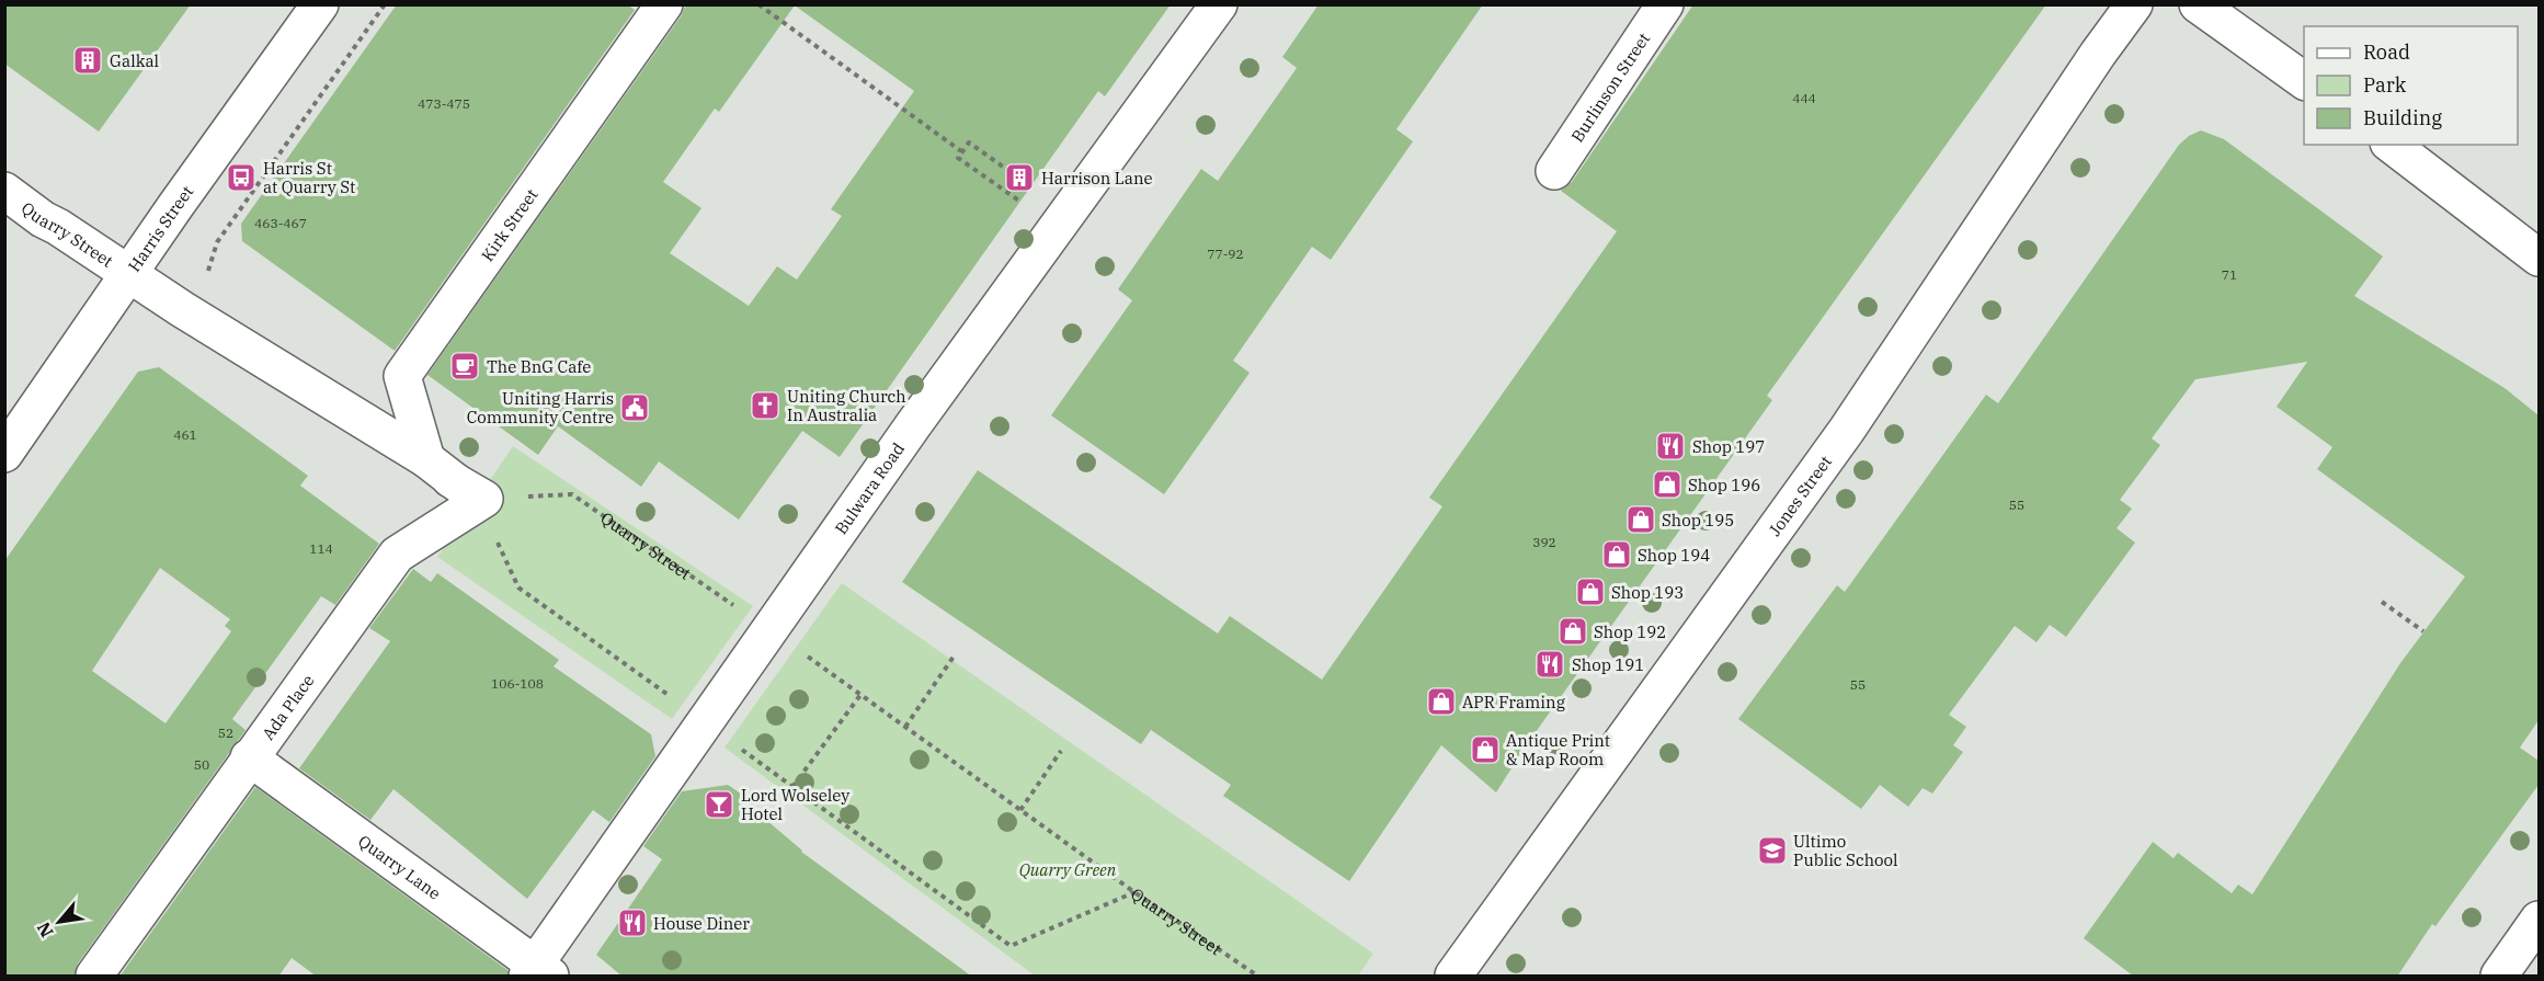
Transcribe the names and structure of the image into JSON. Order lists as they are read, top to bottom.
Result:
{
  "streets": {
    "street": [
      "Burlinson Street",
      "Kirk Street",
      "Harris Street",
      "Quarry Street",
      "Bulwara Road",
      "Jones Street",
      "Ada Place",
      "Quarry Lane"
    ]
  },
  "crossings": [
    ["Kirk Street", "Quarry Street"],
    ["Kirk Street", "Ada Place"],
    ["Harris Street", "Quarry Street"],
    ["Quarry Street", "Bulwara Road"],
    ["Quarry Street", "Ada Place"],
    ["Bulwara Road", "Quarry Lane"],
    ["Ada Place", "Quarry Lane"]
  ],
  "parks": ["Quarry Green"],
  "places": {
    "building": ["Galkal", "Harrison Lane"],
    "bus stop": ["Harris St at Quarry St"],
    "cafe": ["The BnG Cafe"],
    "church": ["Uniting Church In Australia"],
    "public building": ["Uniting Harris Community Centre"],
    "restaurant": ["Shop 197", "Shop 191", "House Diner"],
    "shop": [
      "Shop 196",
      "Shop 195",
      "Shop 194",
      "Shop 193",
      "Shop 192",
      "APR Framing",
      "Antique Print & Map Room"
    ],
    "bar": ["Lord Wolseley Hotel"],
    "school or university": ["Ultimo Public School"]
  },
  "house_numbers": [
    "444",
    "473-475",
    "463-467",
    "77-92",
    "71",
    "461",
    "55",
    "392",
    "114",
    "106-108",
    "55",
    "52",
    "50"
  ],
  "legend": ["Road", "Park", "Building"],
  "north": "bottom left"
}
